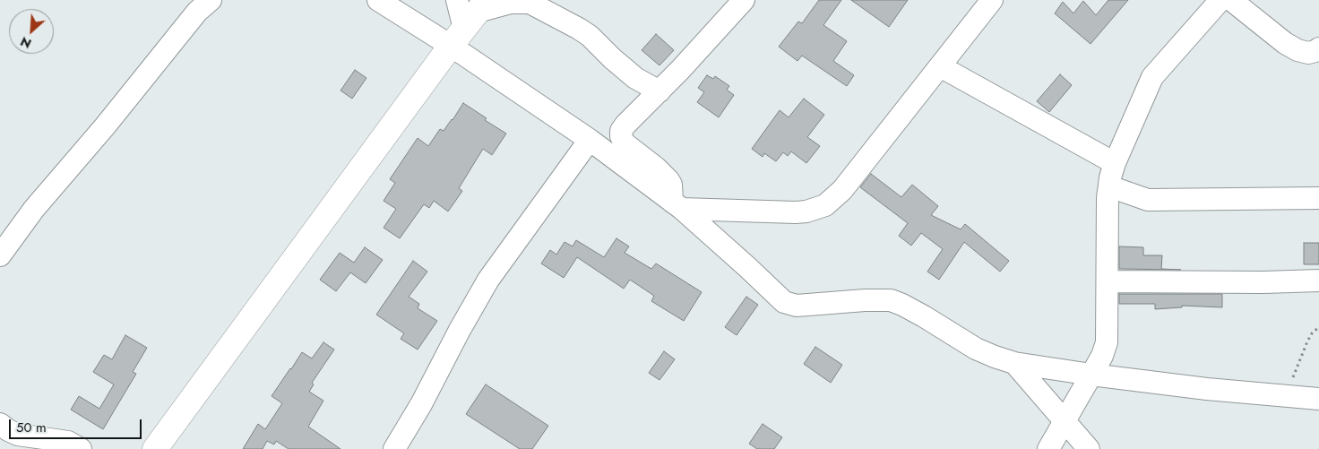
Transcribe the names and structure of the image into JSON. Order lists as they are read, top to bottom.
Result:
{
  "scale_bar": "50 m",
  "north": "bottom left"
}
